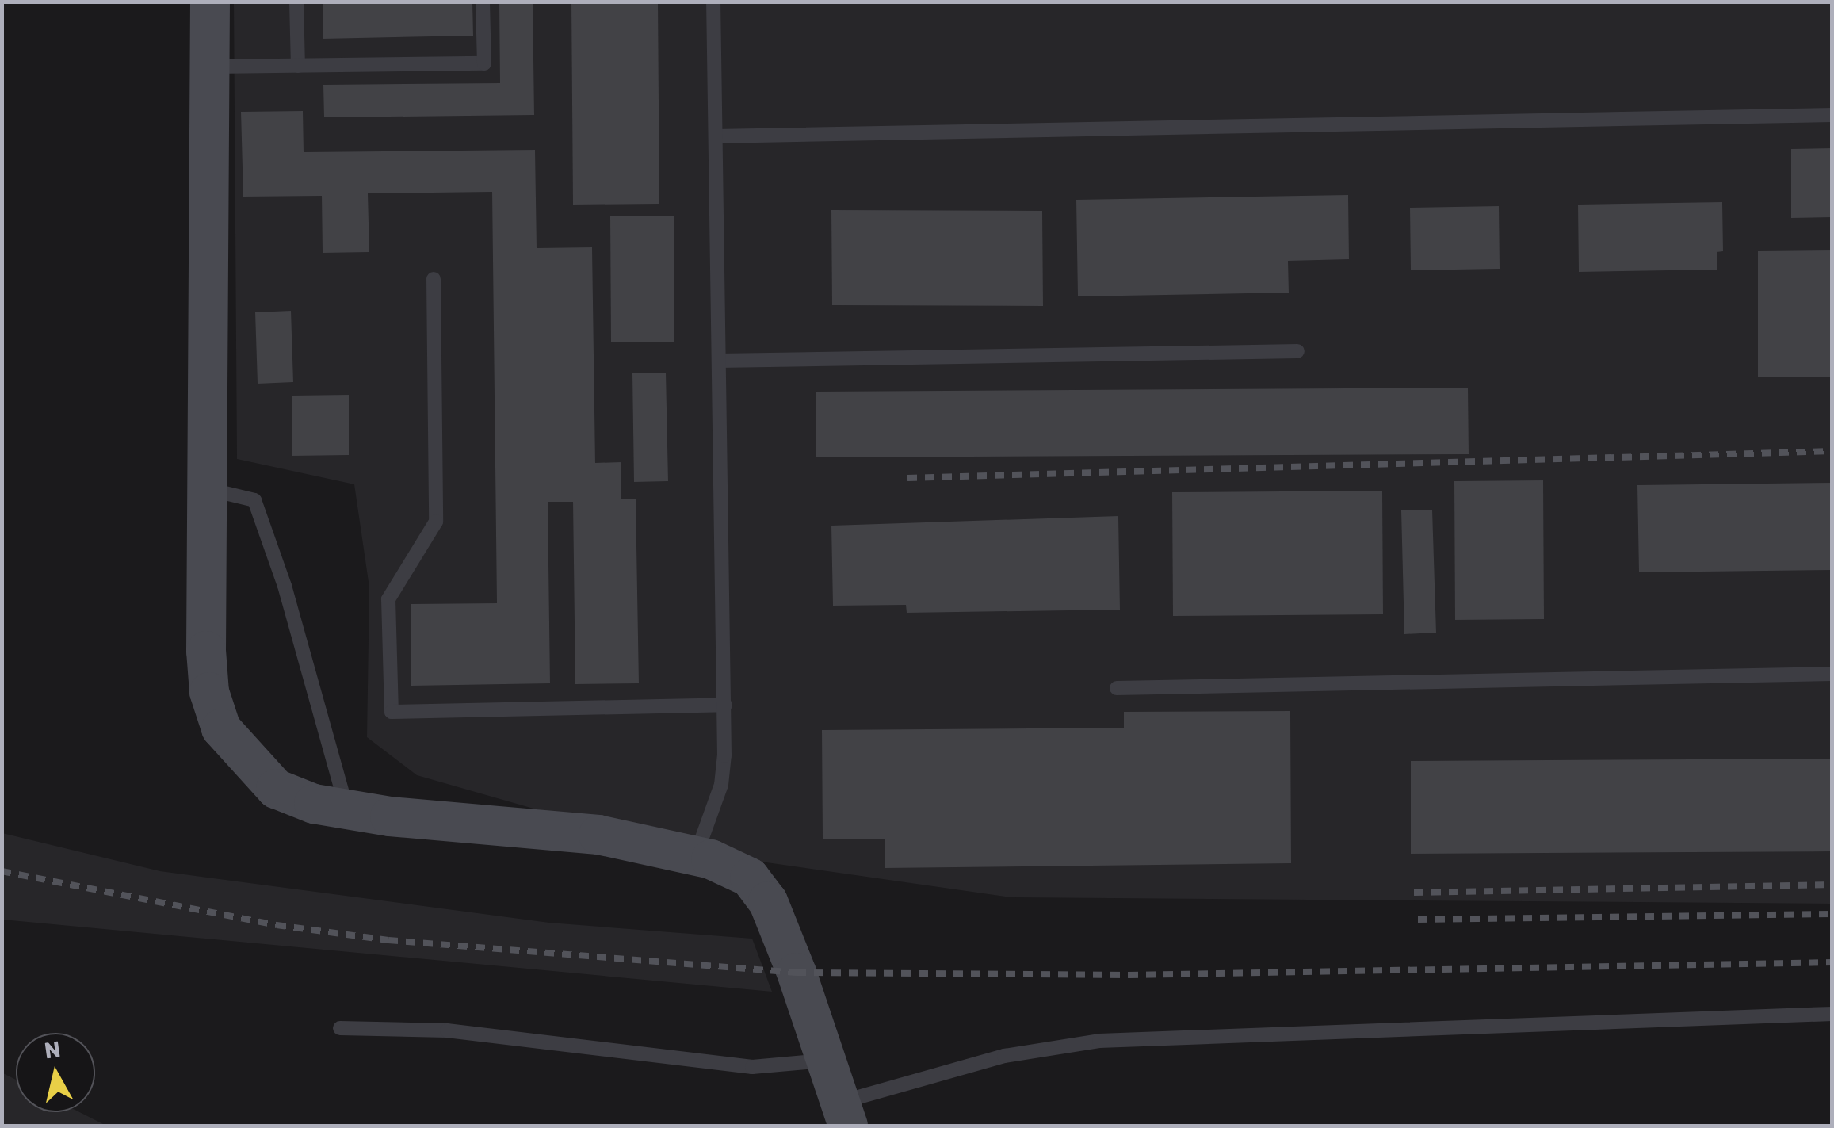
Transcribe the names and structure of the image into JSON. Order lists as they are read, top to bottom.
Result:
{
  "north": "top"
}
